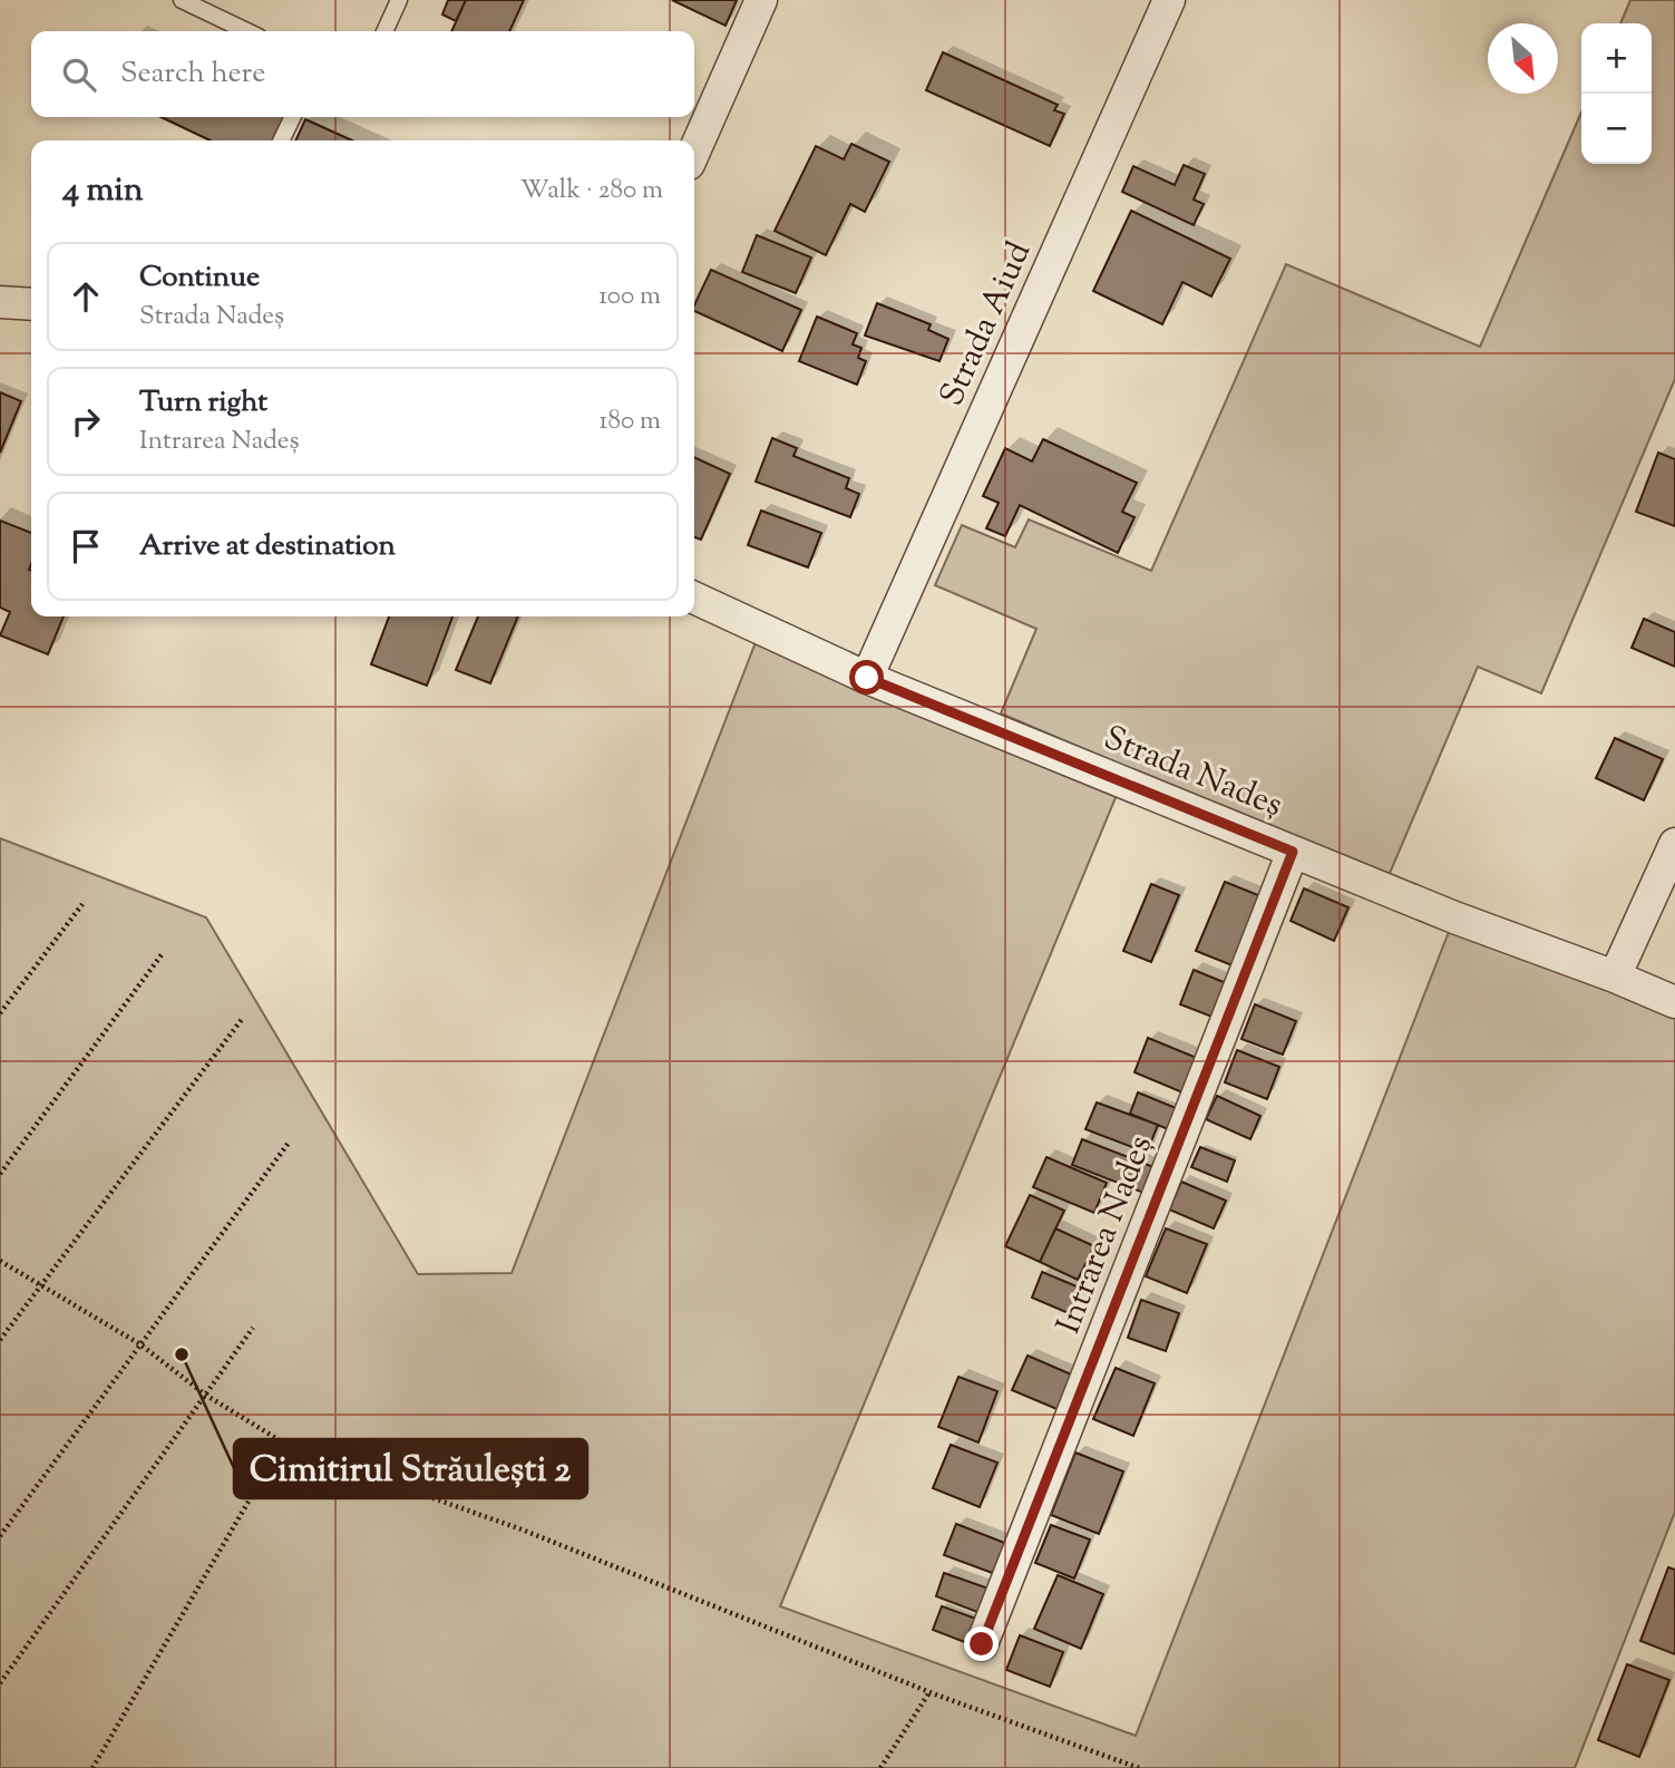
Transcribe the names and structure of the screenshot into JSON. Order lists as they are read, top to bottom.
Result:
{
  "streets": {
    "street": ["Strada Aiud", "Strada Nadeș", "Intrarea Nadeș"]
  },
  "crossings": [
    ["Strada Aiud", "Strada Nadeș"],
    ["Strada Nadeș", "Intrarea Nadeș"]
  ],
  "places": ["Cimitirul Străulești 2"],
  "north": "bottom right",
  "page": {
    "map_buttons": ["+", "−"],
    "search": "Search here",
    "heading": ["4 min", "Walk · 280 m"],
    "list": [
      ["Continue", "Strada Nadeș", "100 m"],
      ["Turn right", "Intrarea Nadeș", "180 m"],
      "Arrive at destination"
    ]
  }
}
